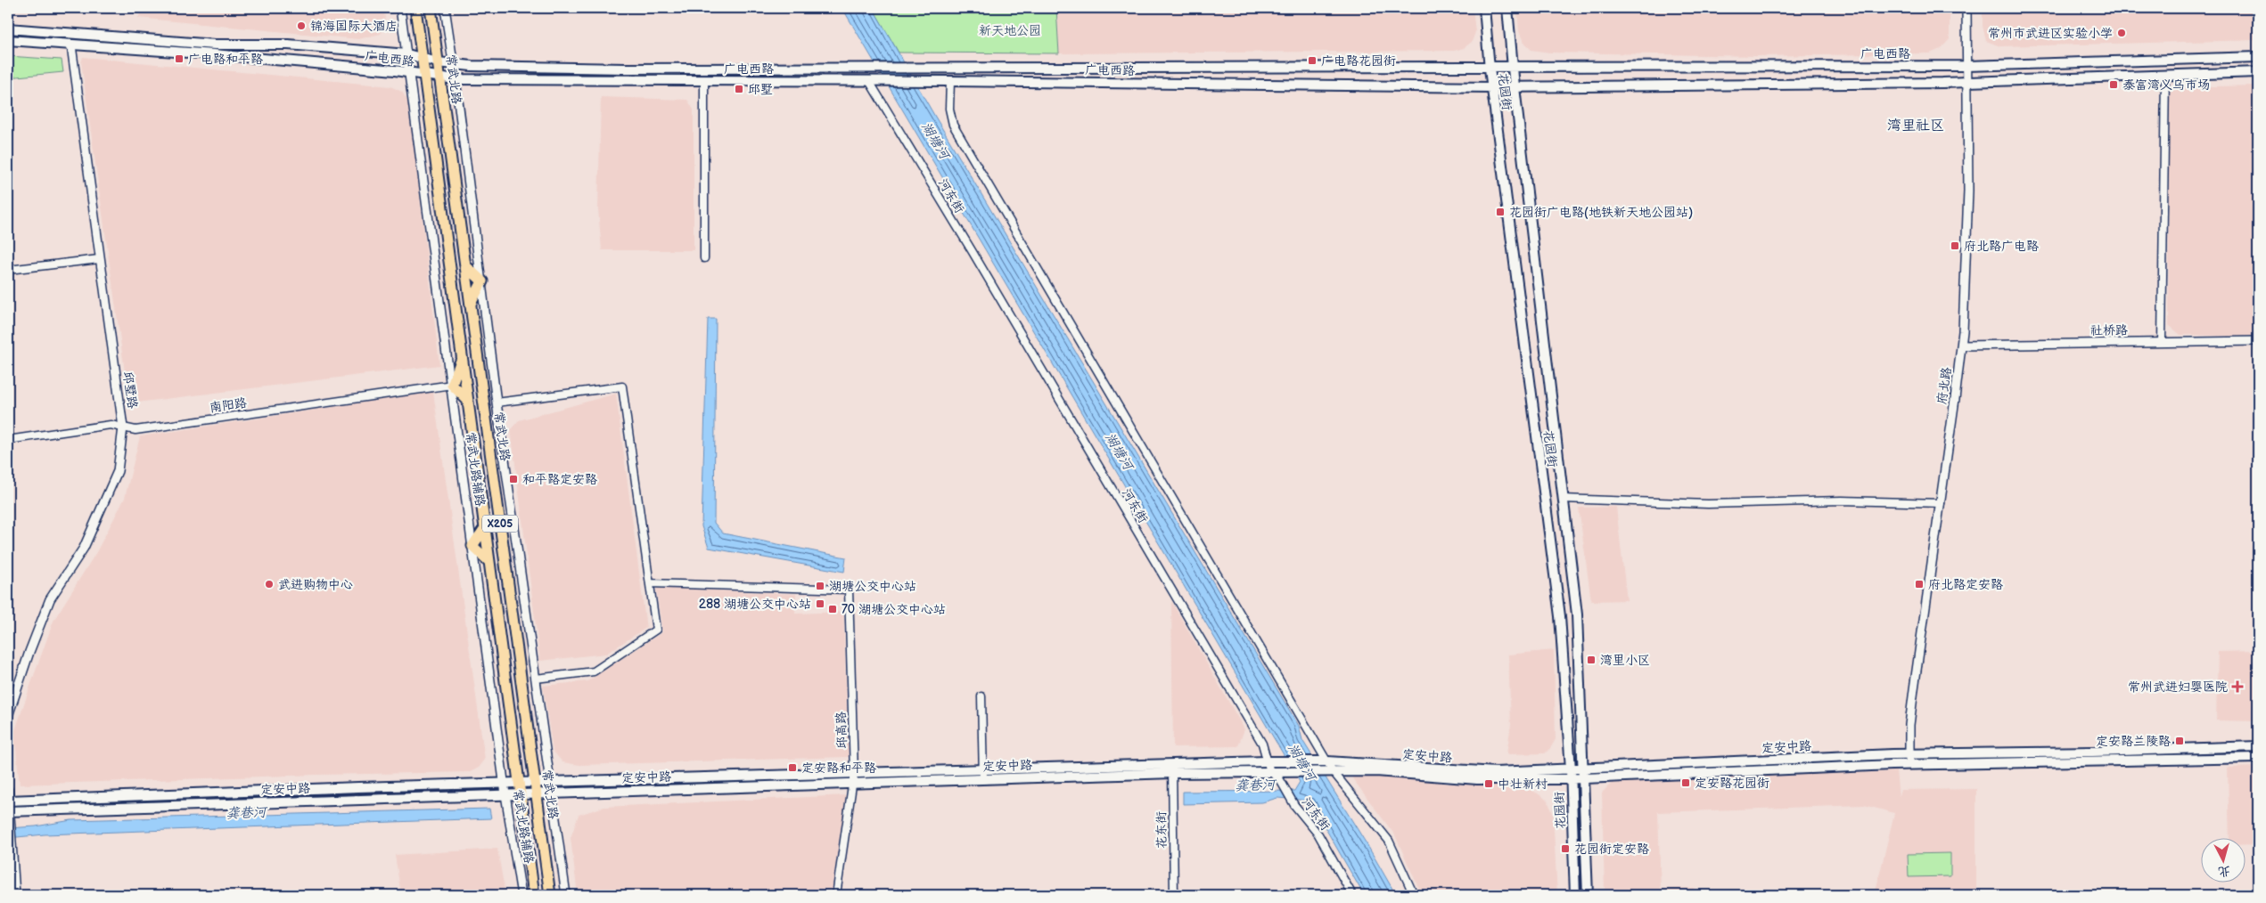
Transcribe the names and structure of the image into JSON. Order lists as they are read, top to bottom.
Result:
{
  "streets": {
    "main road": [
      "广电西路",
      "常武北路",
      "花园街",
      "X205",
      "定安中路"
    ],
    "street": [
      "河东街",
      "社桥路",
      "府北路",
      "邱墅路",
      "南阳路",
      "常武北路辅路",
      "邱高路",
      "花东街"
    ]
  },
  "crossings": [
    ["广电西路", "常武北路"],
    ["广电西路", "花园街"],
    ["广电西路", "河东街"],
    ["广电西路", "府北路"],
    ["广电西路", "邱墅路"],
    ["广电西路", "常武北路辅路"],
    ["广电西路", "X205"],
    ["常武北路", "定安中路"],
    ["花园街", "定安中路"],
    ["河东街", "定安中路"],
    ["社桥路", "府北路"],
    ["府北路", "定安中路"],
    ["邱墅路", "南阳路"],
    ["南阳路", "常武北路辅路"],
    ["常武北路辅路", "定安中路"],
    ["X205", "定安中路"],
    ["邱高路", "定安中路"],
    ["定安中路", "花东街"]
  ],
  "districts": ["湾里社区"],
  "water": ["湖塘河", "龚巷河"],
  "parks": ["新天地公园"],
  "places": {
    "other": ["锦海国际大酒店", "常州市武进区实验小学", "武进购物中心"],
    "transit": [
      "广电路和平路",
      "广电路花园街",
      "泰富湾义乌市场",
      "邱墅",
      "花园街广电路(地铁新天地公园站)",
      "府北路广电路",
      "和平路定安路",
      "府北路定安路",
      "湖塘公交中心站",
      "288 湖塘公交中心站",
      "70 湖塘公交中心站",
      "湾里小区",
      "定安路兰陵路",
      "定安路和平路",
      "定安路花园街",
      "中壮新村",
      "花园街定安路"
    ],
    "health": ["常州武进妇婴医院"]
  },
  "north": "bottom"
}
